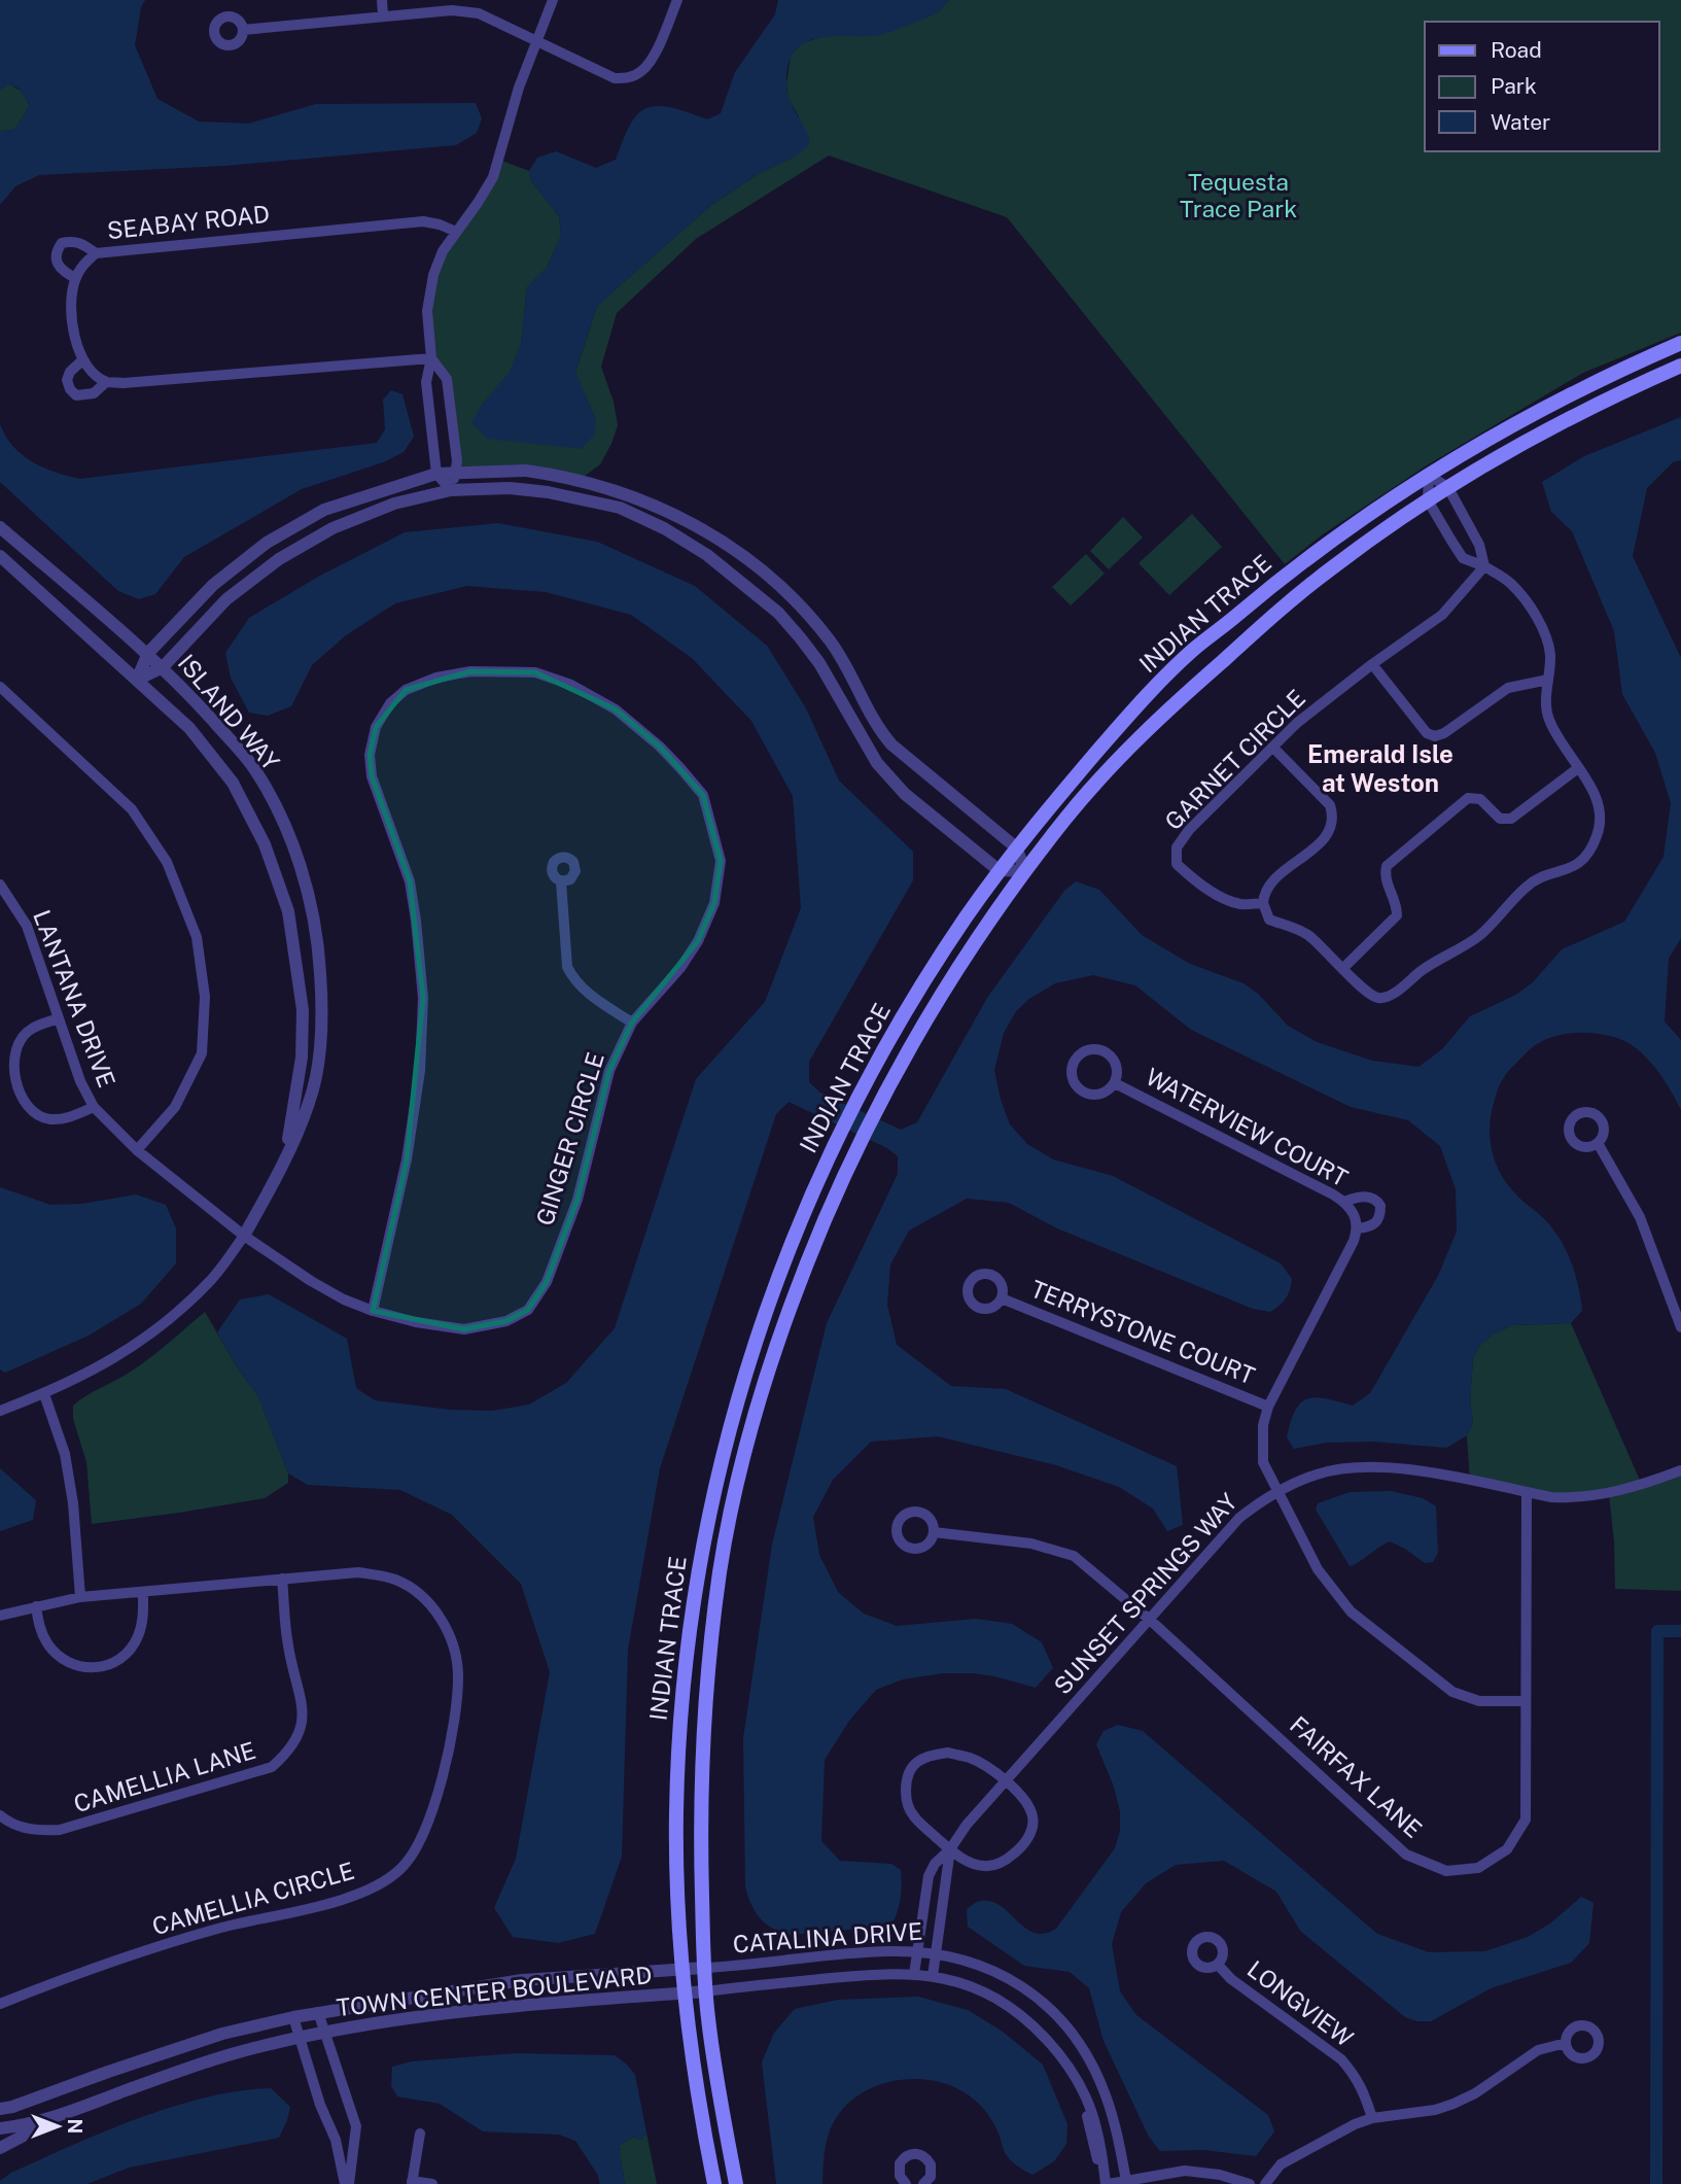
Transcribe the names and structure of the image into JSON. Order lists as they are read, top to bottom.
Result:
{
  "streets": {
    "main road": ["INDIAN TRACE"],
    "street": [
      "SEABAY ROAD",
      "ISLAND WAY",
      "GARNET CIRCLE",
      "LANTANA DRIVE",
      "WATERVIEW COURT",
      "GINGER CIRCLE",
      "TERRYSTONE COURT",
      "SUNSET SPRINGS WAY",
      "CAMELLIA LANE",
      "FAIRFAX LANE",
      "CAMELLIA CIRCLE",
      "CATALINA DRIVE",
      "TOWN CENTER BOULEVARD",
      "LONGVIEW"
    ]
  },
  "crossings": [
    ["INDIAN TRACE", "CATALINA DRIVE"],
    ["INDIAN TRACE", "TOWN CENTER BOULEVARD"],
    ["ISLAND WAY", "LANTANA DRIVE"],
    ["ISLAND WAY", "GINGER CIRCLE"],
    ["LANTANA DRIVE", "GINGER CIRCLE"],
    ["SUNSET SPRINGS WAY", "FAIRFAX LANE"],
    ["SUNSET SPRINGS WAY", "CATALINA DRIVE"],
    ["CAMELLIA LANE", "CAMELLIA CIRCLE"],
    ["CATALINA DRIVE", "TOWN CENTER BOULEVARD"]
  ],
  "districts": ["Emerald Isle at Weston"],
  "parks": ["Tequesta Trace Park"],
  "legend": ["Road", "Park", "Water"],
  "north": "right"
}
